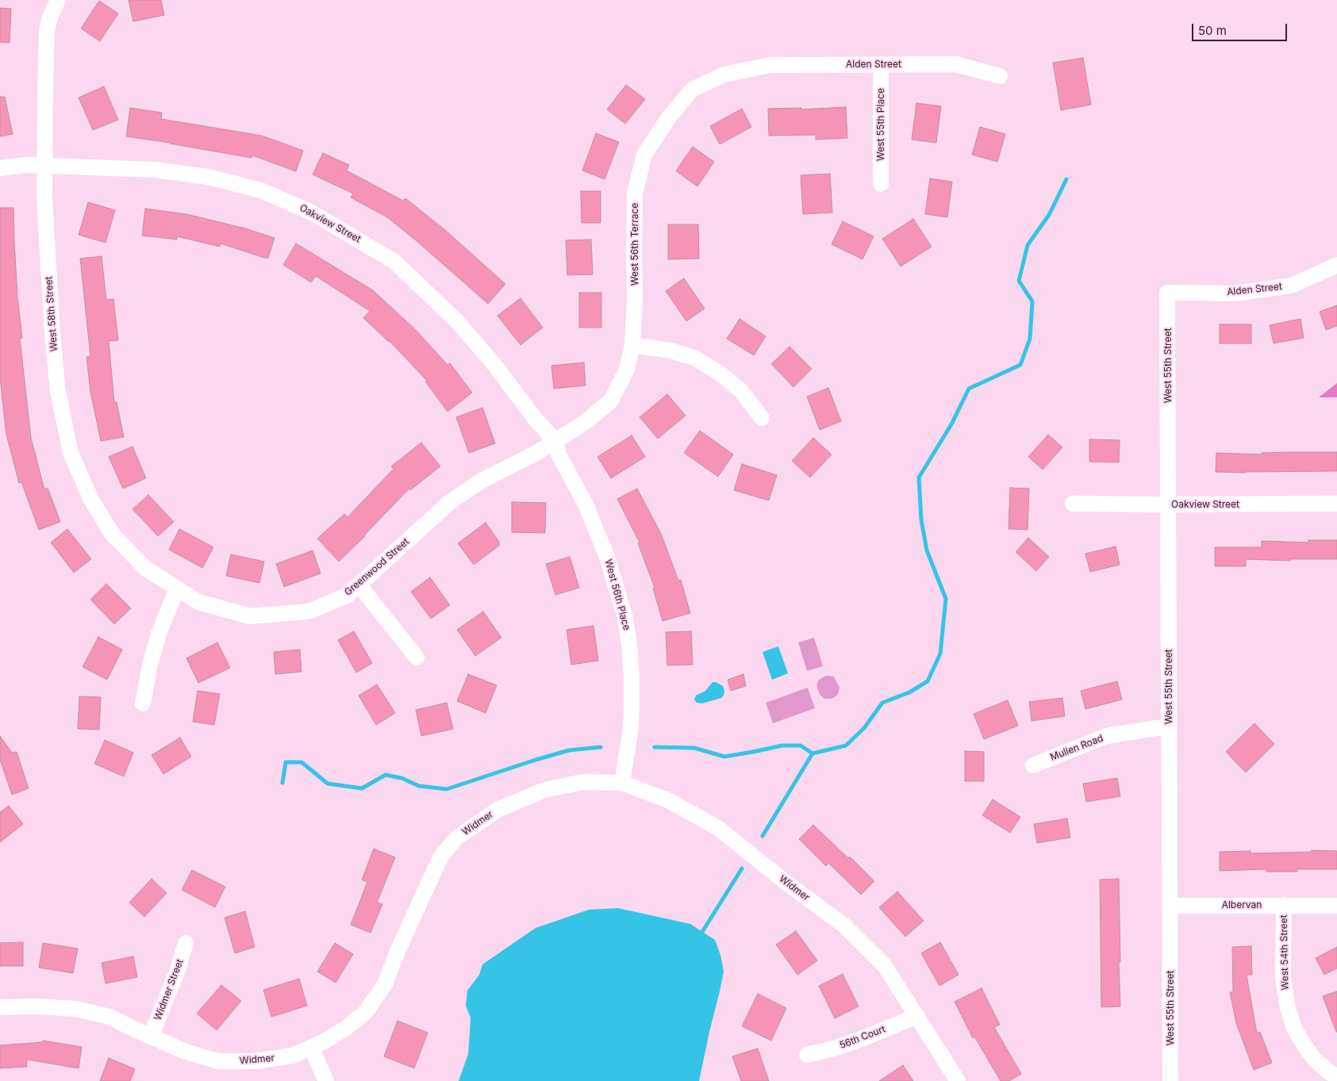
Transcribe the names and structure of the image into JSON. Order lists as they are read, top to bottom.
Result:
{
  "streets": {
    "street": [
      "Alden Street",
      "West 55th Place",
      "Oakview Street",
      "West 56th Terrace",
      "West 58th Street",
      "West 55th Street",
      "Greenwood Street",
      "West 56th Place",
      "Mullen Road",
      "Widmer",
      "Albervan",
      "West 54th Street",
      "Widmer Street",
      "56th Court"
    ]
  },
  "crossings": [
    ["Alden Street", "West 55th Place"],
    ["Alden Street", "West 56th Terrace"],
    ["Alden Street", "West 55th Street"],
    ["Oakview Street", "West 56th Terrace"],
    ["Oakview Street", "West 58th Street"],
    ["Oakview Street", "West 55th Street"],
    ["Oakview Street", "Greenwood Street"],
    ["Oakview Street", "West 56th Place"],
    ["West 56th Terrace", "Greenwood Street"],
    ["West 56th Terrace", "West 56th Place"],
    ["West 58th Street", "Greenwood Street"],
    ["West 55th Street", "Mullen Road"],
    ["West 55th Street", "Albervan"],
    ["Greenwood Street", "West 56th Place"],
    ["West 56th Place", "Widmer"],
    ["Widmer", "Widmer Street"],
    ["Widmer", "56th Court"],
    ["Albervan", "West 54th Street"]
  ],
  "scale_bar": "50 m"
}
